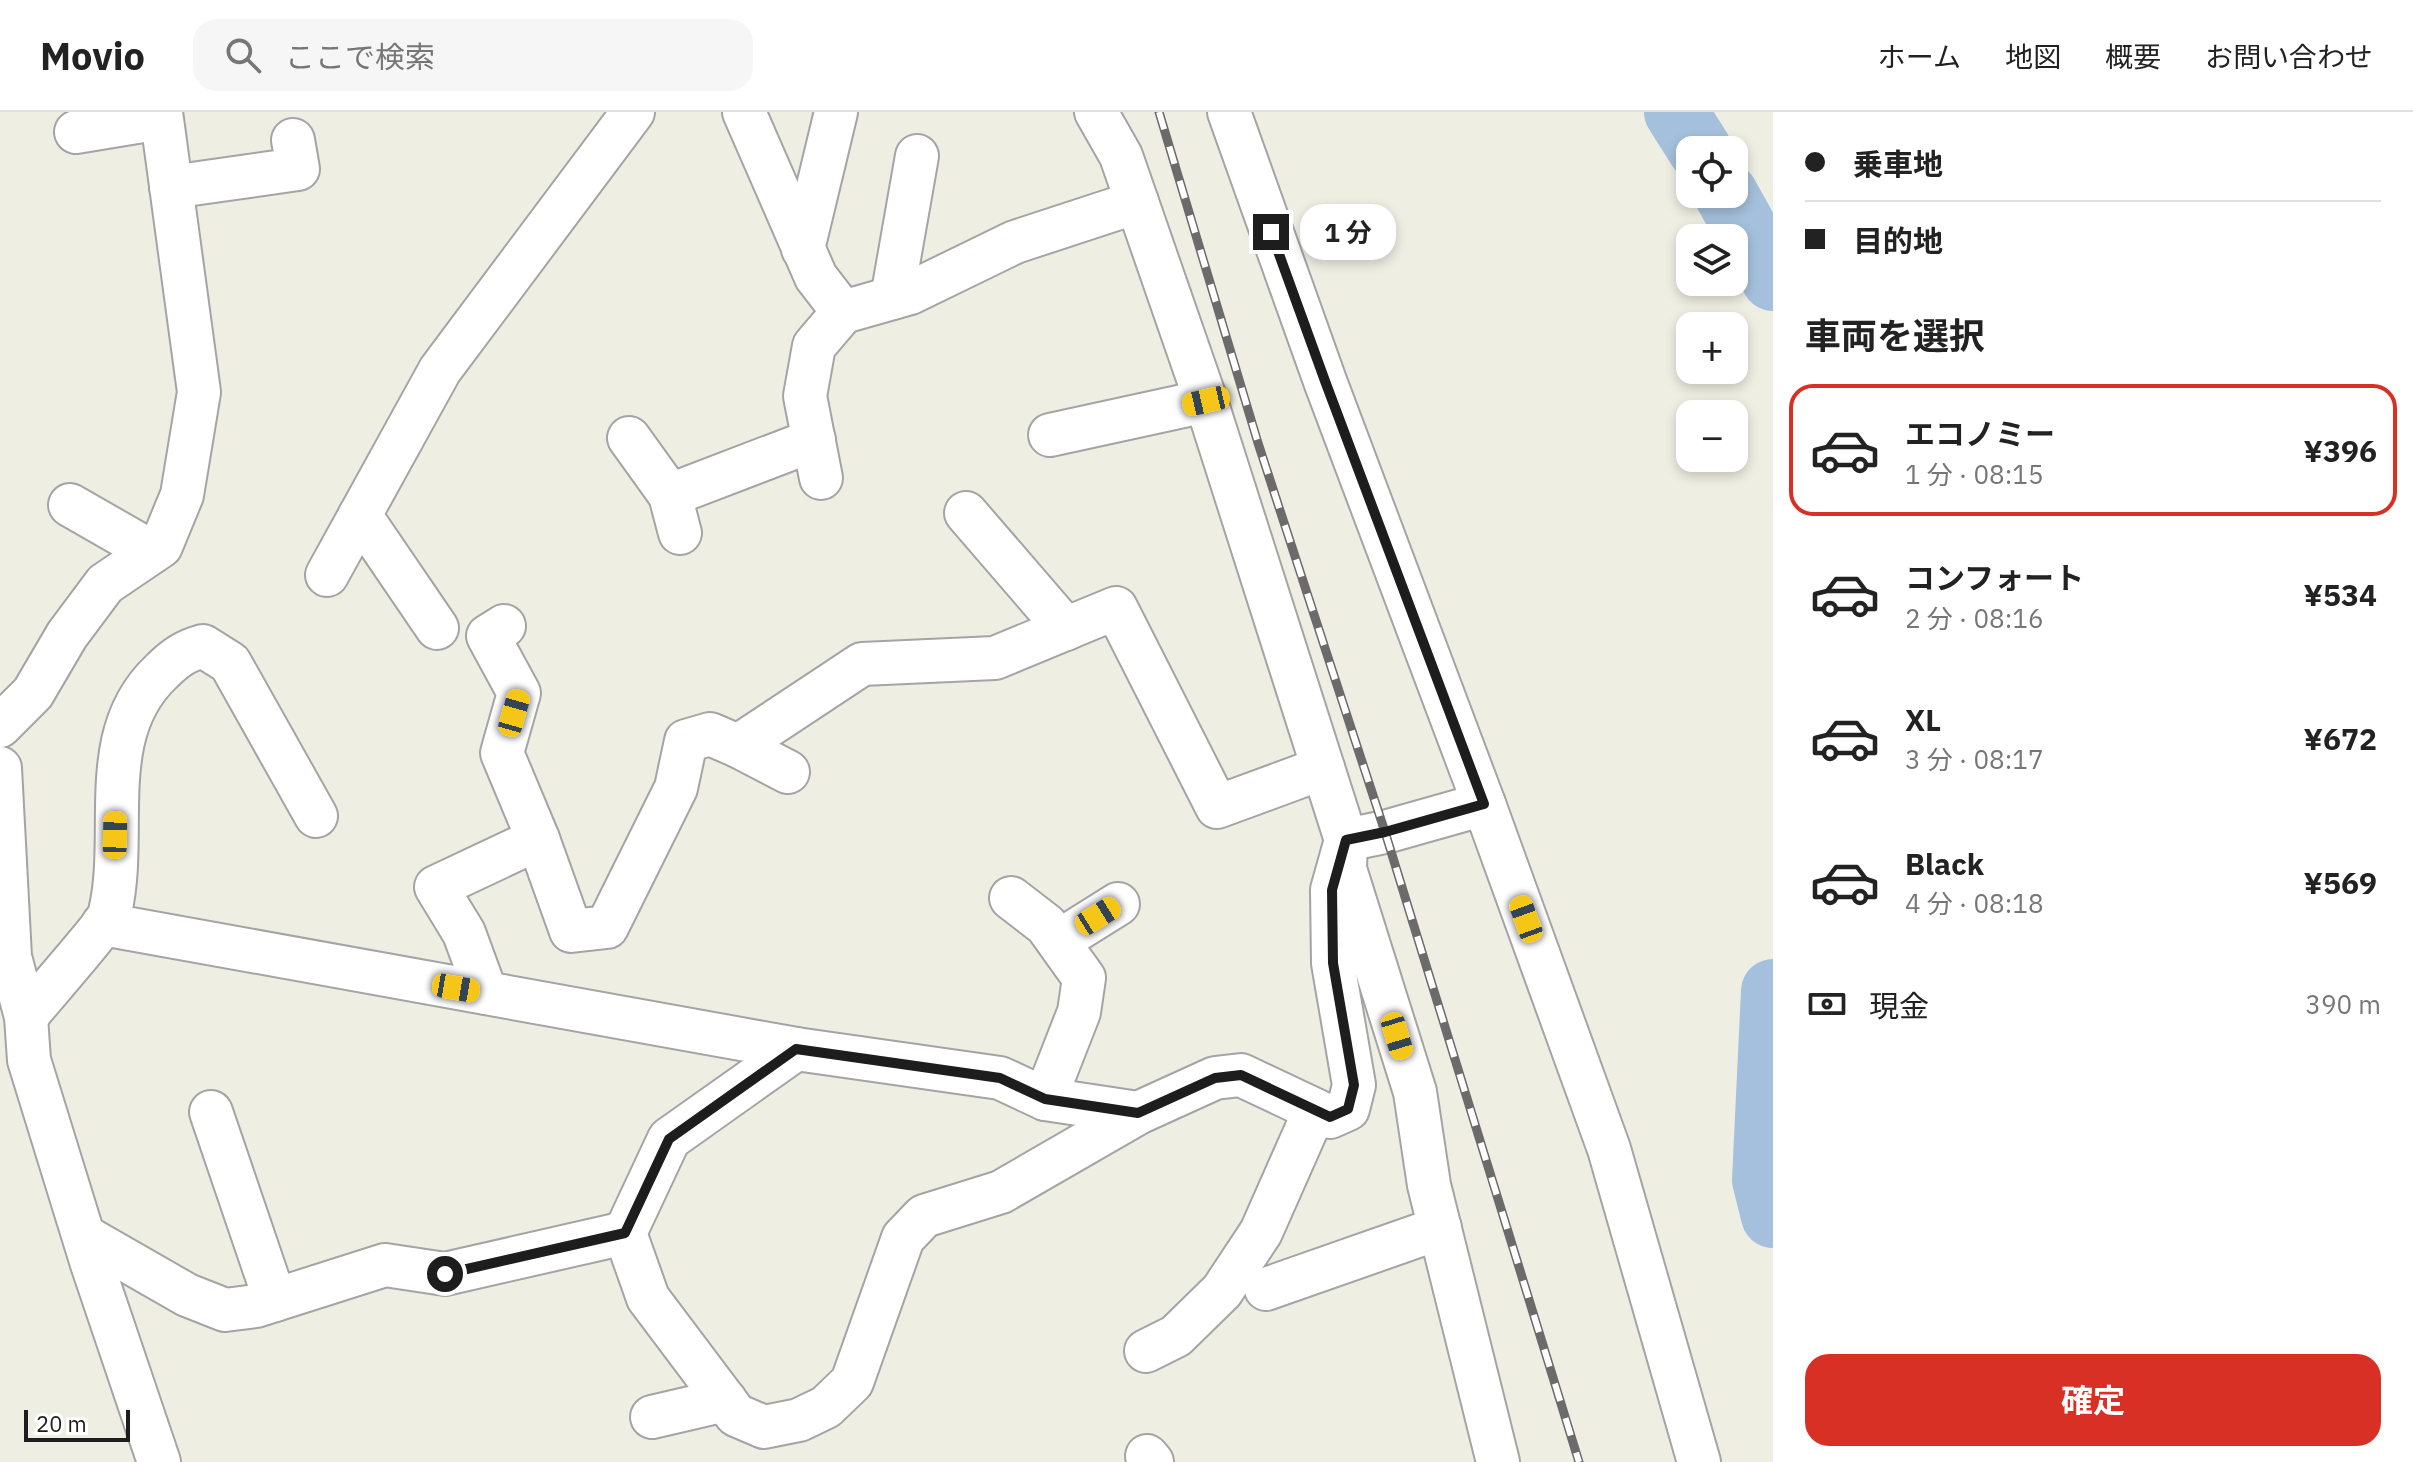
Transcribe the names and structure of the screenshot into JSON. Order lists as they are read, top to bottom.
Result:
{
  "scale_bar": "20 m",
  "page": {
    "header": "Movio",
    "search": "ここで検索",
    "nav": [
      "ホーム",
      "地図",
      "概要",
      "お問い合わせ"
    ],
    "banner": ["乗車地", "目的地"],
    "map_buttons": ["+", "−"],
    "bubble": "1 分",
    "heading": "車両を選択",
    "list": [
      {
        "name": "エコノミー",
        "note": "1 分 · 08:15",
        "value": "¥396"
      },
      {
        "name": "コンフォート",
        "note": "2 分 · 08:16",
        "value": "¥534"
      },
      {
        "name": "XL",
        "note": "3 分 · 08:17",
        "value": "¥672"
      },
      {
        "name": "Black",
        "note": "4 分 · 08:18",
        "value": "¥569"
      }
    ],
    "pay": ["現金", "390 m"],
    "buttons": "確定",
    "scale": "20 m"
  }
}
